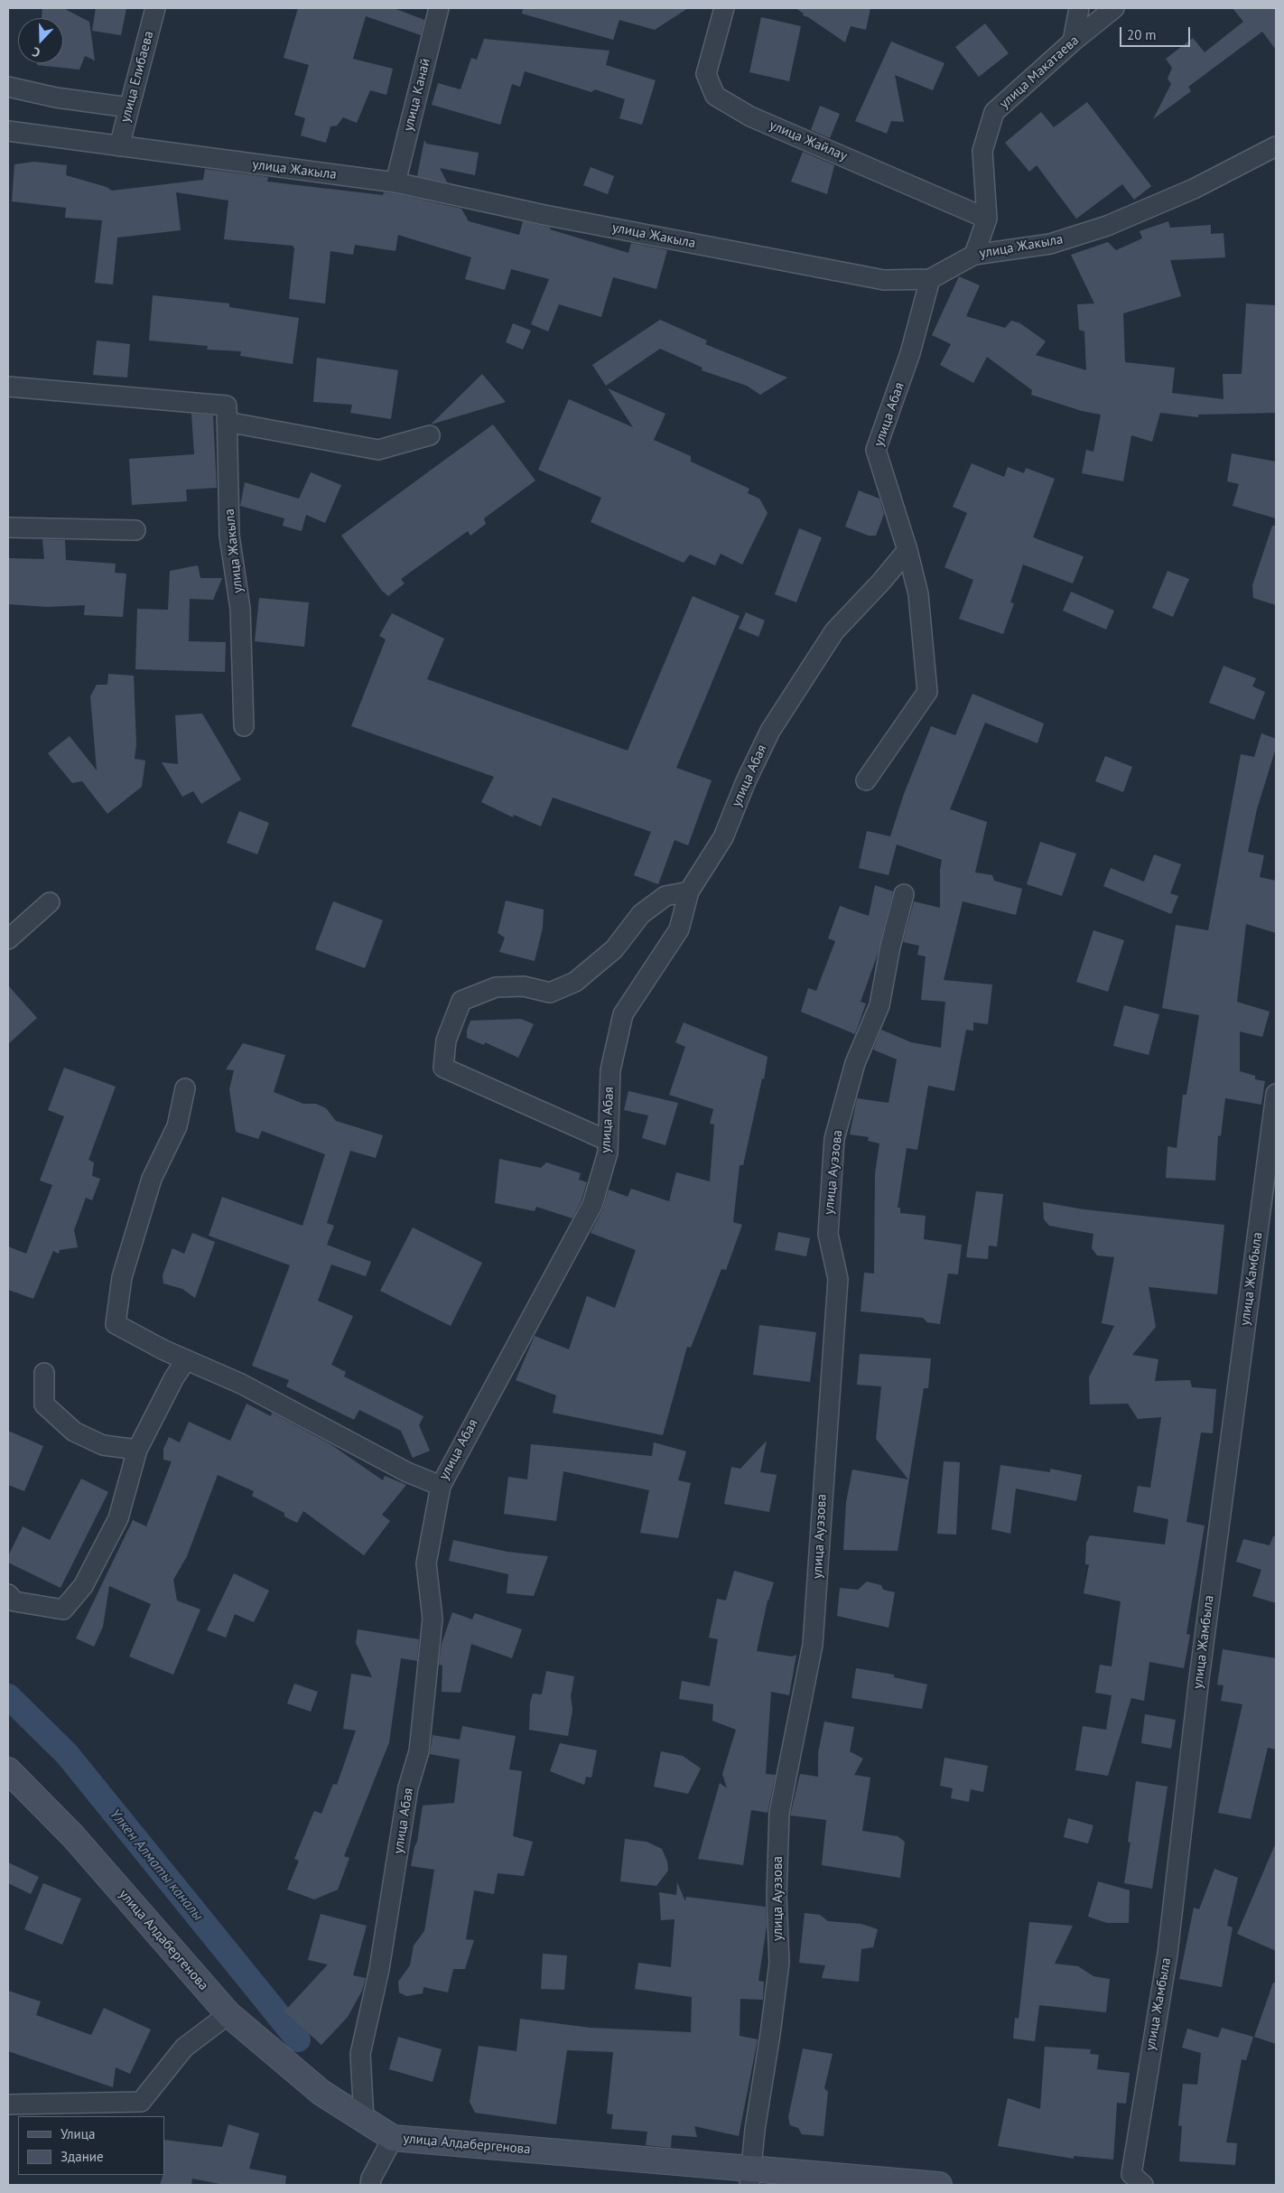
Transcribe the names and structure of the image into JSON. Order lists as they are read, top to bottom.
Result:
{
  "streets": {
    "main road": ["улица Алдабергенова"],
    "street": [
      "улица Макатаева",
      "улица Елибаева",
      "улица Канай",
      "улица Жайлау",
      "улица Жакыла",
      "улица Абая",
      "улица Ауэзова",
      "улица Жамбыла"
    ]
  },
  "crossings": [
    ["улица Макатаева", "улица Жайлау"],
    ["улица Макатаева", "улица Жакыла"],
    ["улица Елибаева", "улица Жакыла"],
    ["улица Канай", "улица Жакыла"],
    ["улица Жакыла", "улица Абая"],
    ["улица Абая", "улица Алдабергенова"],
    ["улица Ауэзова", "улица Алдабергенова"]
  ],
  "water": ["Үлкен Алматы каналы"],
  "legend": ["Улица", "Здание"],
  "scale_bar": "20 m",
  "north": "bottom"
}
